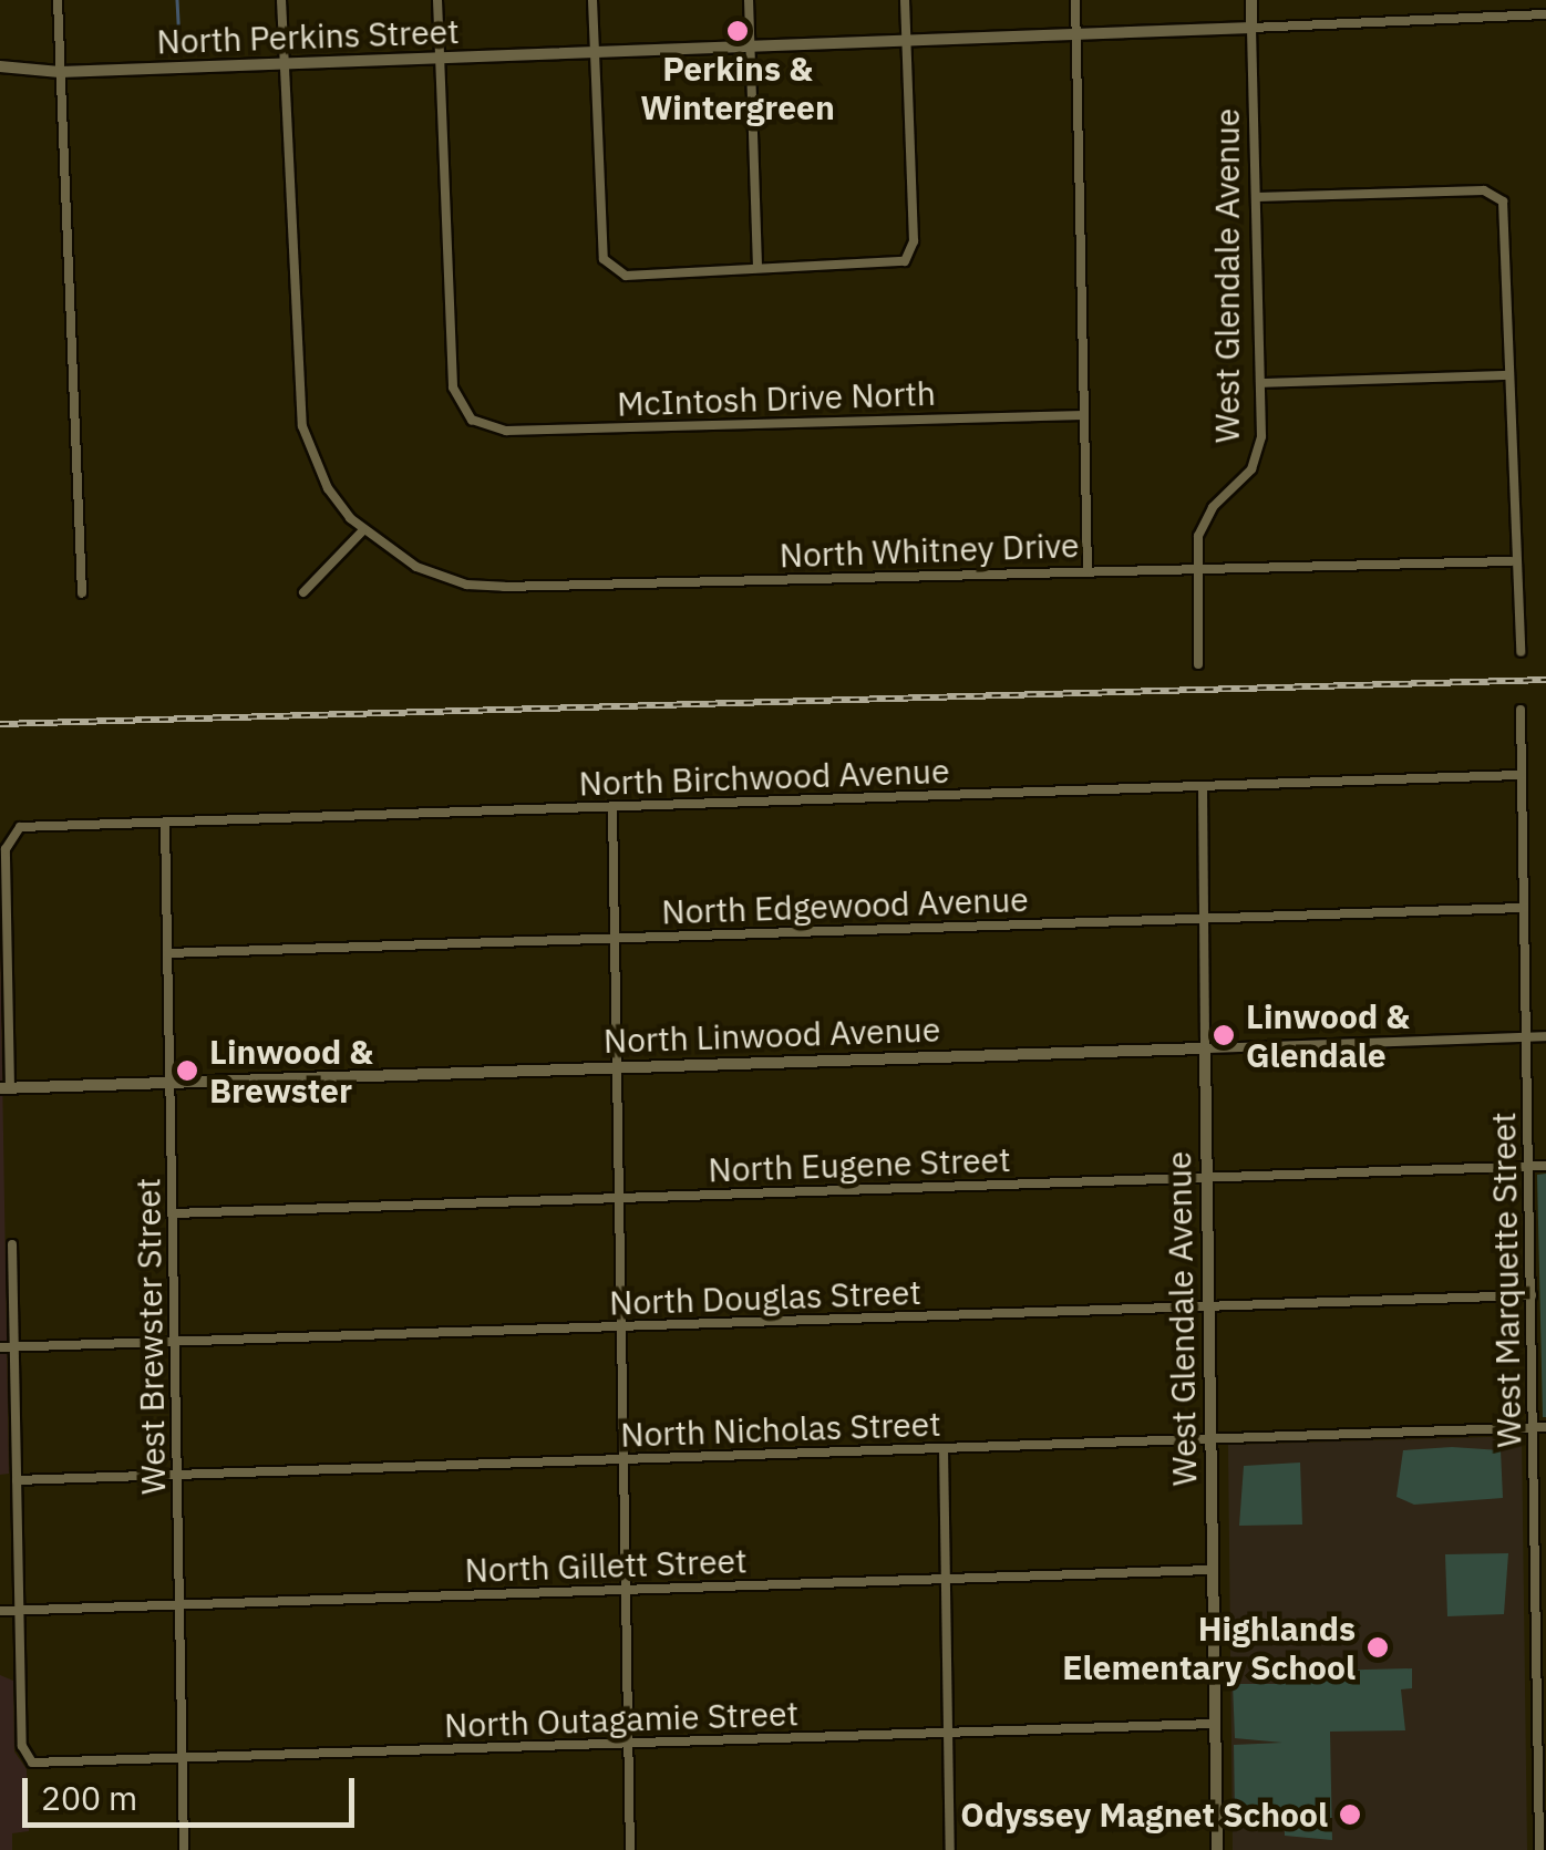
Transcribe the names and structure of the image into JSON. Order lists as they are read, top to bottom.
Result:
{
  "streets": {
    "street": [
      "North Perkins Street",
      "West Glendale Avenue",
      "McIntosh Drive North",
      "North Whitney Drive",
      "North Birchwood Avenue",
      "North Edgewood Avenue",
      "North Linwood Avenue",
      "North Eugene Street",
      "West Marquette Street",
      "North Douglas Street",
      "West Brewster Street",
      "North Nicholas Street",
      "North Gillett Street",
      "North Outagamie Street"
    ]
  },
  "crossings": [
    ["North Perkins Street", "West Glendale Avenue"],
    ["North Perkins Street", "McIntosh Drive North"],
    ["North Perkins Street", "North Whitney Drive"],
    ["West Glendale Avenue", "North Whitney Drive"],
    ["West Glendale Avenue", "North Birchwood Avenue"],
    ["West Glendale Avenue", "North Edgewood Avenue"],
    ["West Glendale Avenue", "North Linwood Avenue"],
    ["West Glendale Avenue", "North Eugene Street"],
    ["West Glendale Avenue", "North Douglas Street"],
    ["West Glendale Avenue", "North Nicholas Street"],
    ["West Glendale Avenue", "North Gillett Street"],
    ["West Glendale Avenue", "North Outagamie Street"],
    ["North Birchwood Avenue", "North Linwood Avenue"],
    ["North Birchwood Avenue", "West Marquette Street"],
    ["North Birchwood Avenue", "West Brewster Street"],
    ["North Edgewood Avenue", "West Marquette Street"],
    ["North Edgewood Avenue", "West Brewster Street"],
    ["North Linwood Avenue", "West Marquette Street"],
    ["North Linwood Avenue", "West Brewster Street"],
    ["North Eugene Street", "West Marquette Street"],
    ["North Eugene Street", "West Brewster Street"],
    ["West Marquette Street", "North Douglas Street"],
    ["West Marquette Street", "North Nicholas Street"],
    ["North Douglas Street", "West Brewster Street"],
    ["West Brewster Street", "North Nicholas Street"],
    ["West Brewster Street", "North Gillett Street"],
    ["West Brewster Street", "North Outagamie Street"],
    ["North Gillett Street", "North Outagamie Street"]
  ],
  "places": [
    "Perkins & Wintergreen",
    "Linwood & Glendale",
    "Linwood & Brewster",
    "Highlands Elementary School",
    "Odyssey Magnet School"
  ],
  "scale_bar": "200 m"
}
